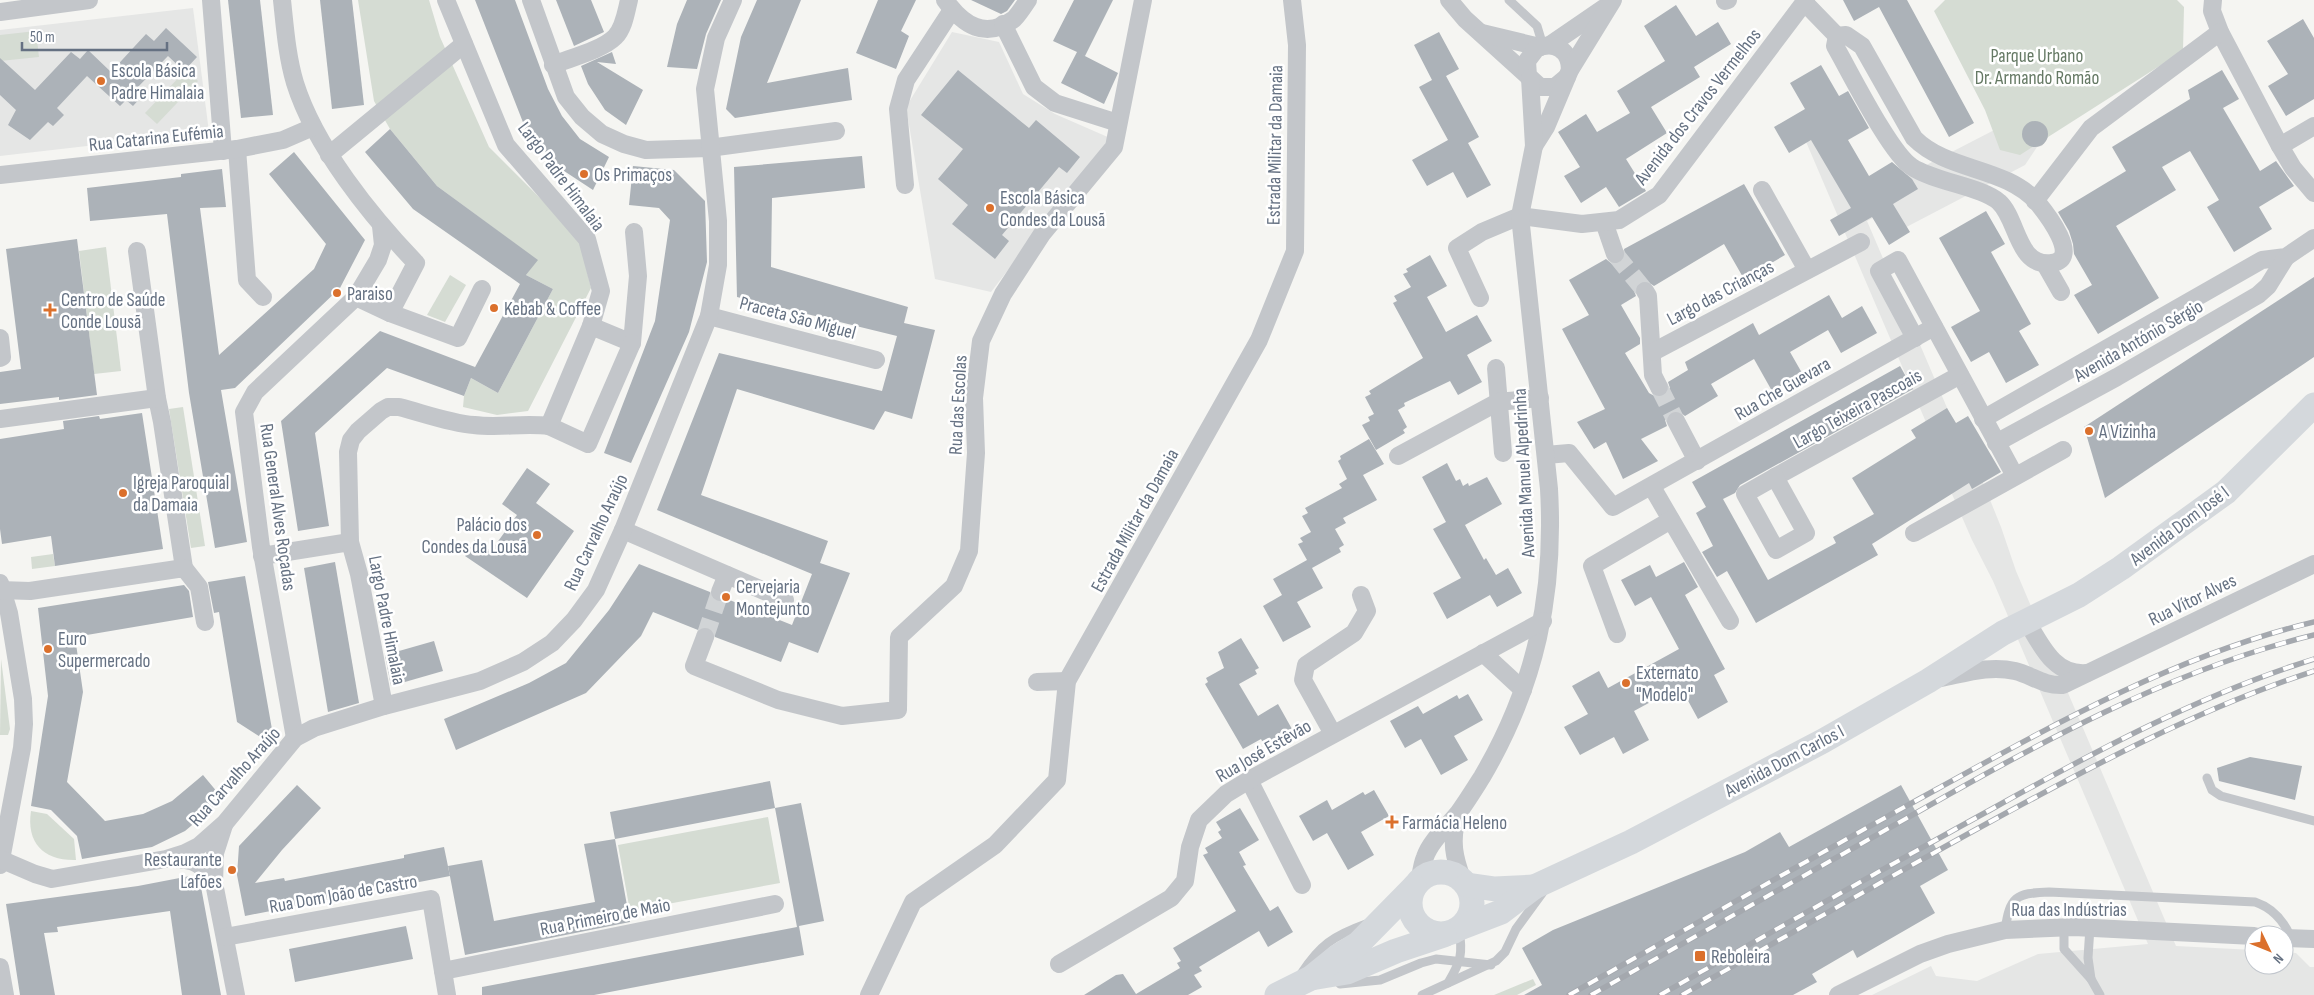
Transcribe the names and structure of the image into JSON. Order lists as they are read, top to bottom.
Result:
{
  "streets": {
    "street": [
      "Avenida dos Cravos Vermelhos",
      "Rua Catarina Eufémia",
      "Estrada Militar da Damaia",
      "Largo Padre Himalaia",
      "Largo das Crianças",
      "Praceta São Miguel",
      "Avenida António Sérgio",
      "Rua Che Guevara",
      "Rua das Escolas",
      "Largo Teixeira Pascoais",
      "Avenida Manuel Alpedrinha",
      "Rua General Alves Roçadas",
      "Avenida Dom José I",
      "Rua Carvalho Araújo",
      "Rua Vítor Alves",
      "Rua José Estêvão",
      "Avenida Dom Carlos I",
      "Rua Dom João de Castro",
      "Rua das Indústrias",
      "Rua Primeiro de Maio"
    ]
  },
  "crossings": [
    ["Avenida dos Cravos Vermelhos", "Avenida Manuel Alpedrinha"],
    ["Largo Padre Himalaia", "Rua General Alves Roçadas"],
    ["Largo Padre Himalaia", "Rua Carvalho Araújo"],
    ["Praceta São Miguel", "Rua Carvalho Araújo"],
    ["Rua Che Guevara", "Avenida Manuel Alpedrinha"],
    ["Avenida Manuel Alpedrinha", "Rua José Estêvão"],
    ["Avenida Manuel Alpedrinha", "Avenida Dom Carlos I"],
    ["Rua General Alves Roçadas", "Rua Carvalho Araújo"],
    ["Avenida Dom José I", "Avenida Dom Carlos I"],
    ["Rua Vítor Alves", "Avenida Dom Carlos I"],
    ["Rua Dom João de Castro", "Rua Primeiro de Maio"]
  ],
  "parks": ["Parque Urbano Dr. Armando Romão"],
  "places": {
    "other": [
      "Escola Básica Padre Himalaia",
      "Os Primaços",
      "Escola Básica Condes da Lousã",
      "Paraiso",
      "Kebab & Coffee",
      "A Vizinha",
      "Igreja Paroquial da Damaia",
      "Palácio dos Condes da Lousã",
      "Cervejaria Montejunto",
      "Euro Supermercado",
      "Externato \"Modelo\"",
      "Restaurante Lafões"
    ],
    "health": ["Centro de Saúde Conde Lousã", "Farmácia Heleno"],
    "transit": ["Reboleira"]
  },
  "scale_bar": "50 m",
  "north": "bottom right"
}
